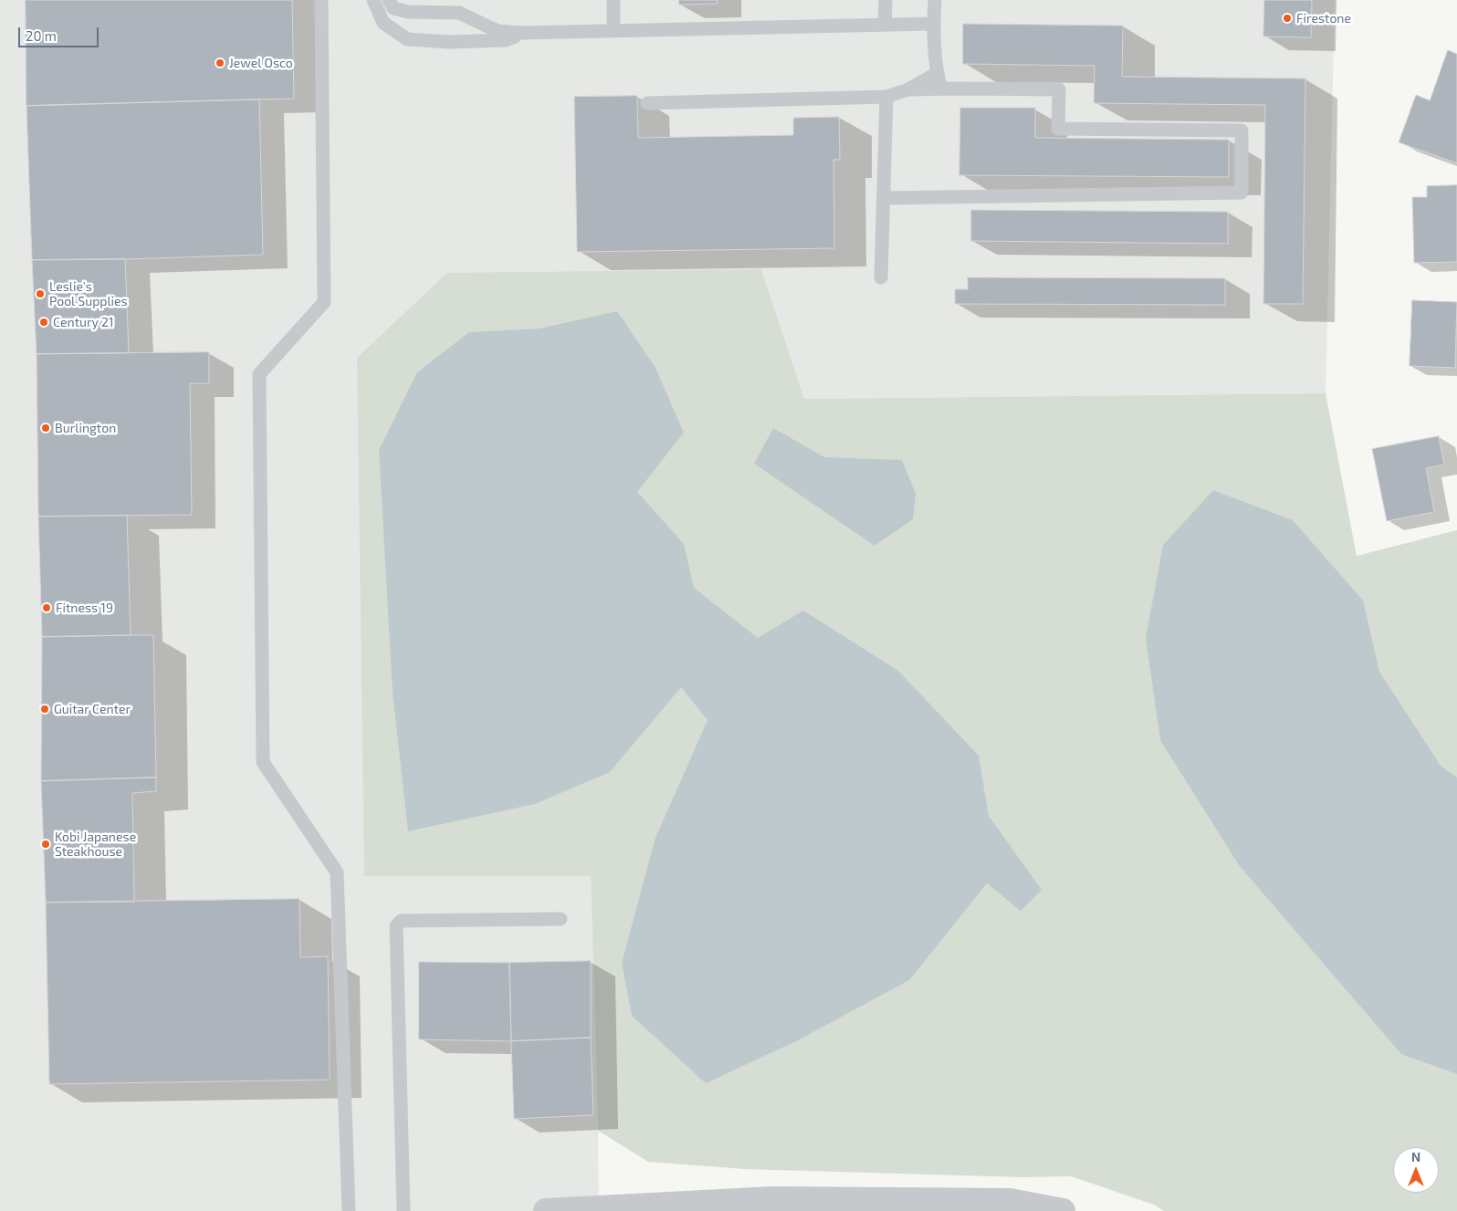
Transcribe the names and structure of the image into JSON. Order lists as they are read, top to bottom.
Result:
{
  "places": [
    "Firestone",
    "Jewel Osco",
    "Leslie's Pool Supplies",
    "Century 21",
    "Burlington",
    "Fitness 19",
    "Guitar Center",
    "Kobi Japanese Steakhouse"
  ],
  "scale_bar": "20 m",
  "north": "top"
}
